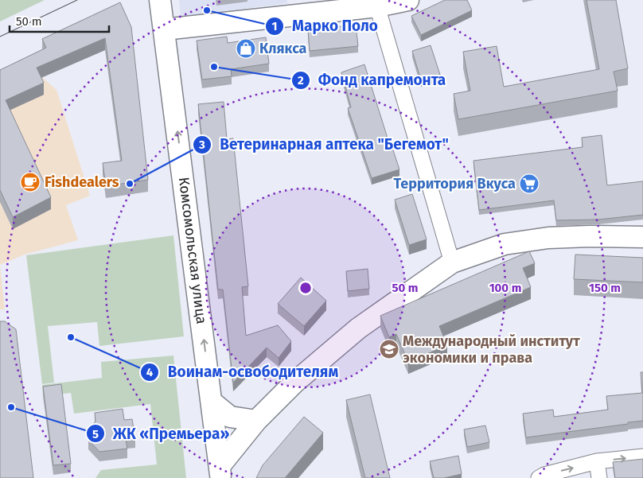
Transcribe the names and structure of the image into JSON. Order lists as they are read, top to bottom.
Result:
{
  "streets": {
    "street": ["Комсомольская улица"]
  },
  "one_way": ["Комсомольская улица"],
  "places": {
    "other": [
      "Марко Поло",
      "Фонд капремонта",
      "Ветеринарная аптека \"Бегемот\"",
      "Воинам-освободителям",
      "ЖК «Премьера»"
    ],
    "shop": ["Клякса"],
    "cafe": ["Fishdealers"],
    "supermarket": ["Территория Вкуса"],
    "school or university": ["Международный институт экономики и права"]
  },
  "scale_bar": "50 m",
  "rings": ["50 m", "100 m", "150 m"]
}
